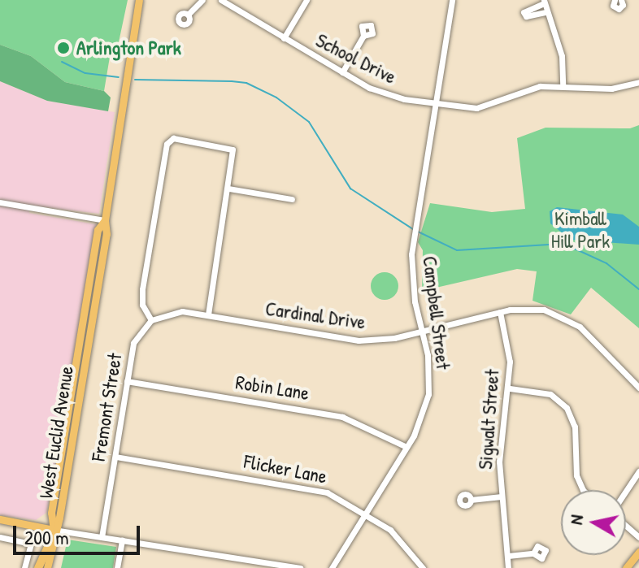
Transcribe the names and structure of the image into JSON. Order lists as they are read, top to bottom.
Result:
{
  "streets": {
    "main road": ["West Euclid Avenue"],
    "street": [
      "School Drive",
      "Campbell Street",
      "Cardinal Drive",
      "Robin Lane",
      "Fremont Street",
      "Sigwalt Street",
      "Flicker Lane"
    ]
  },
  "crossings": [
    ["School Drive", "Campbell Street"],
    ["Campbell Street", "Cardinal Drive"],
    ["Campbell Street", "Robin Lane"],
    ["Campbell Street", "Flicker Lane"],
    ["Cardinal Drive", "Fremont Street"],
    ["Cardinal Drive", "Sigwalt Street"],
    ["Robin Lane", "Fremont Street"],
    ["Fremont Street", "Flicker Lane"]
  ],
  "parks": ["Kimball Hill Park"],
  "places": ["Arlington Park"],
  "scale_bar": "200 m",
  "north": "left"
}
